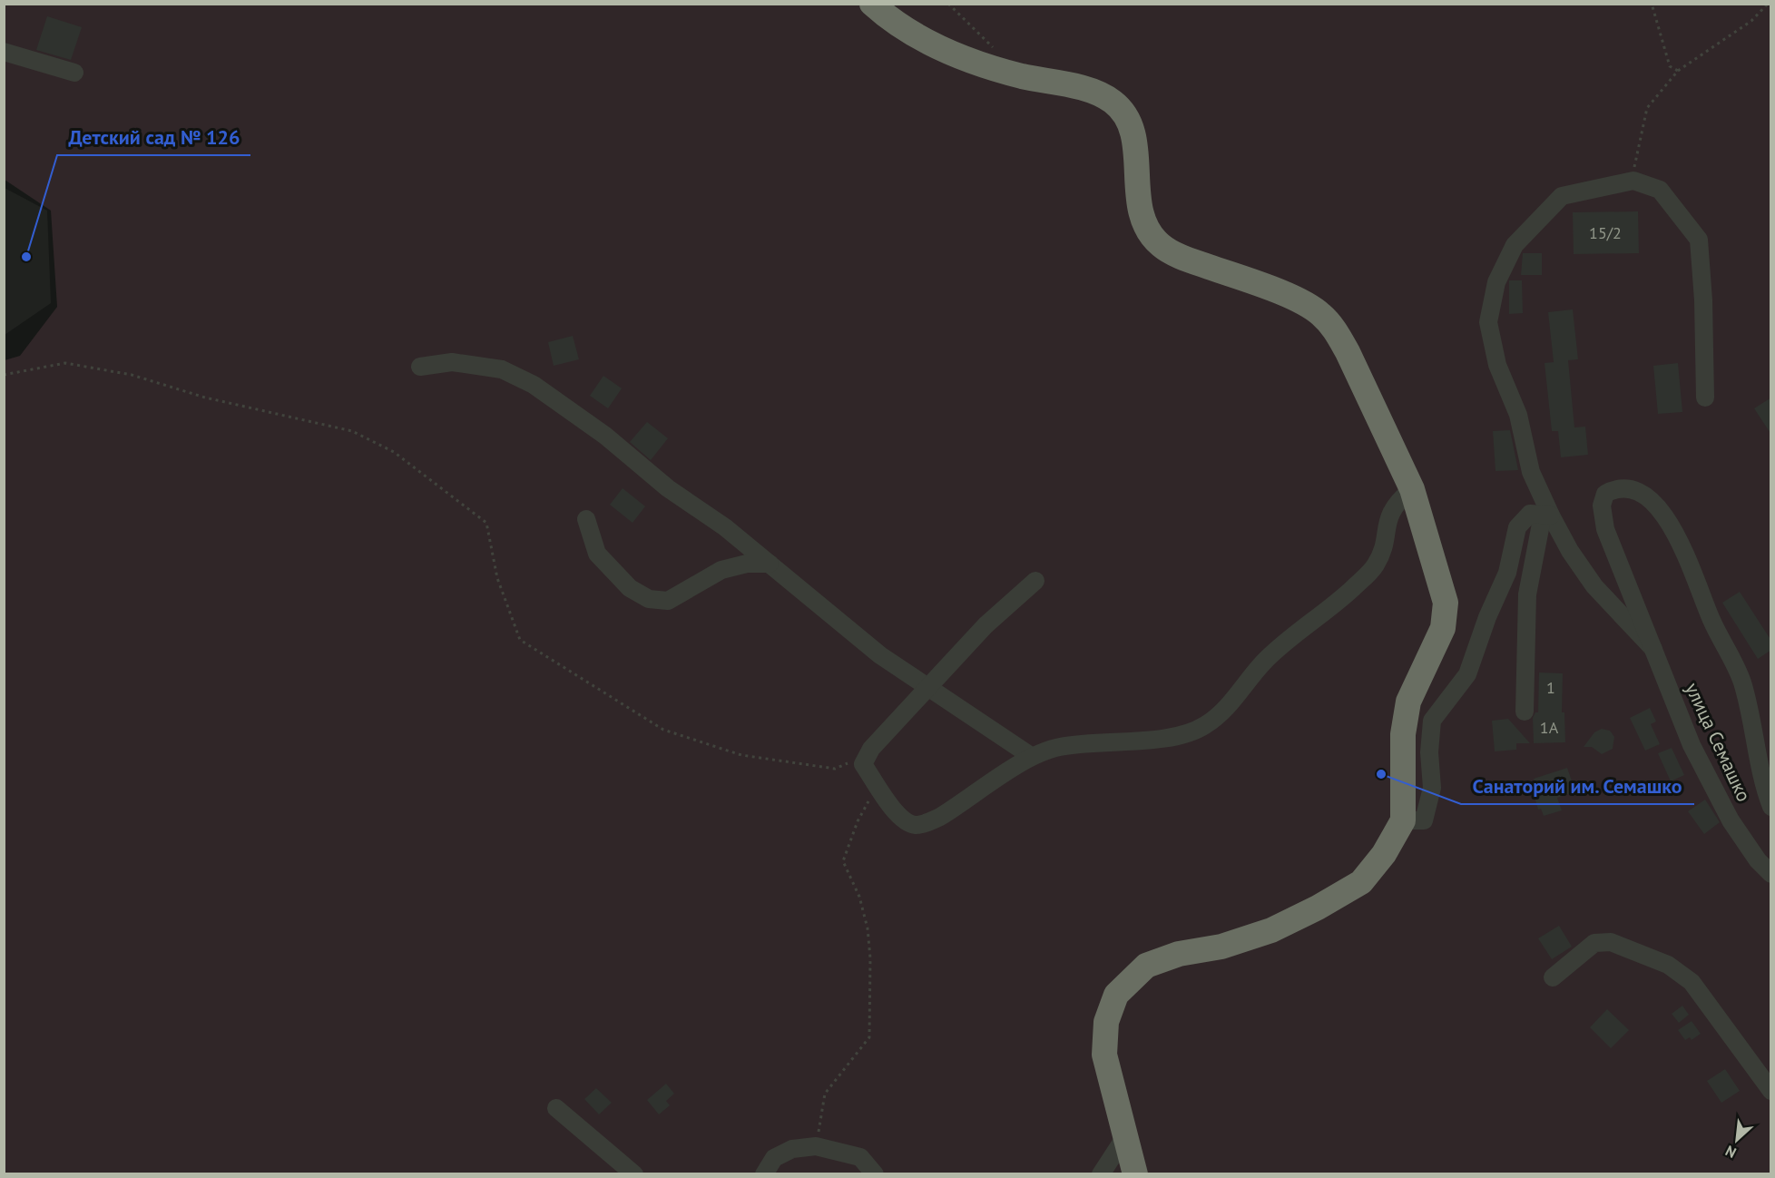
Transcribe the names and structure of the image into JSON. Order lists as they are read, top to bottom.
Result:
{
  "streets": {
    "street": ["улица Семашко"]
  },
  "places": ["Детский сад № 126", "Санаторий им. Семашко"],
  "house_numbers": ["15/2", "1", "1А"],
  "north": "bottom left"
}
